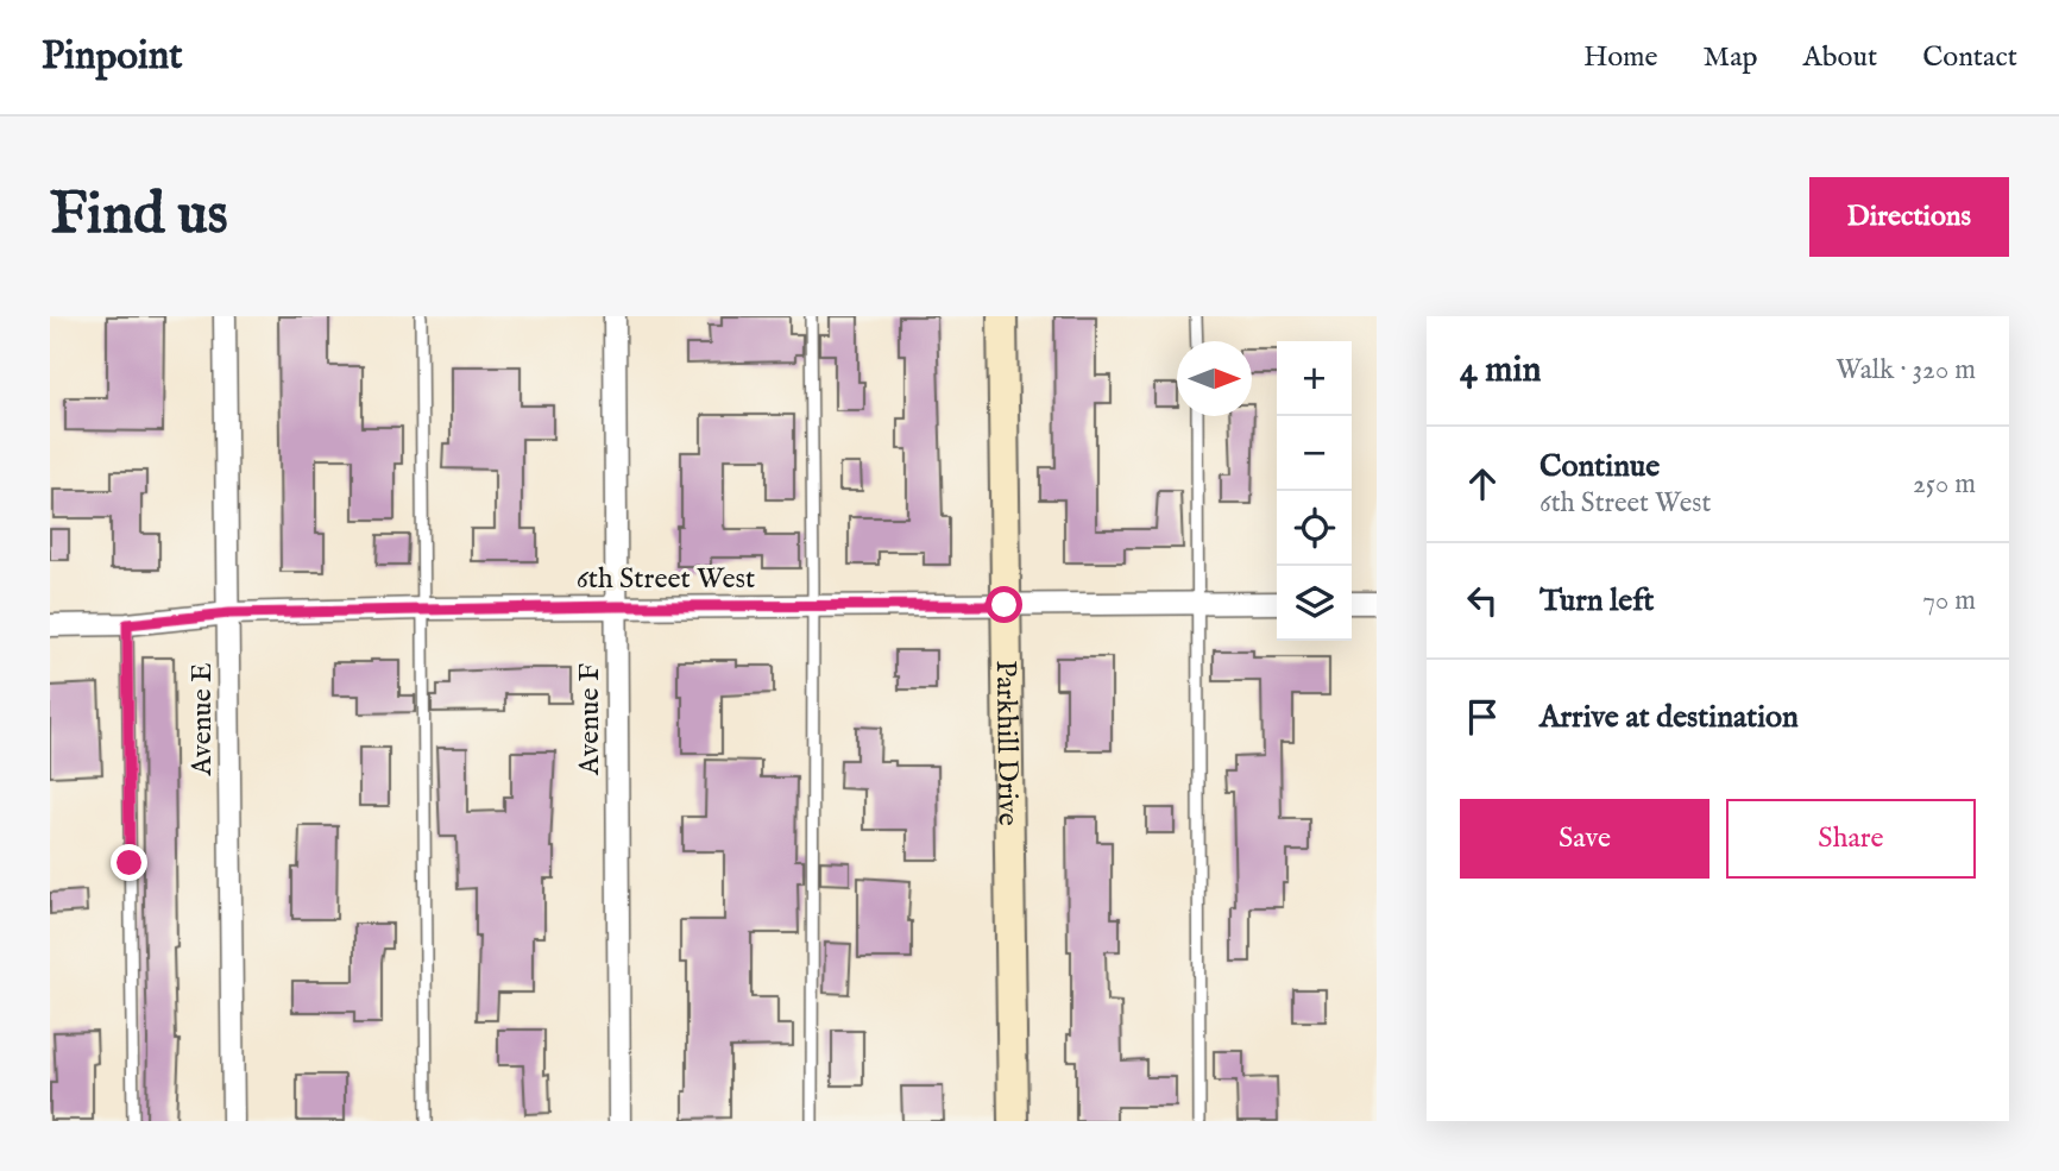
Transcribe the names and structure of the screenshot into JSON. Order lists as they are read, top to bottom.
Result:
{
  "streets": {
    "street": [
      "6th Street West",
      "Avenue E",
      "Avenue F",
      "Parkhill Drive"
    ]
  },
  "crossings": [
    ["6th Street West", "Avenue E"],
    ["6th Street West", "Avenue F"],
    ["6th Street West", "Parkhill Drive"]
  ],
  "north": "right",
  "page": {
    "header": "Pinpoint",
    "nav": [
      "Home",
      "Map",
      "About",
      "Contact"
    ],
    "buttons": [
      "Directions",
      ["Save", "Share"]
    ],
    "title": "Find us",
    "heading": ["4 min", "Walk · 320 m"],
    "map_buttons": ["+", "−"],
    "list": [
      ["Continue", "6th Street West", "250 m"],
      ["Turn left", "70 m"],
      "Arrive at destination"
    ]
  }
}
